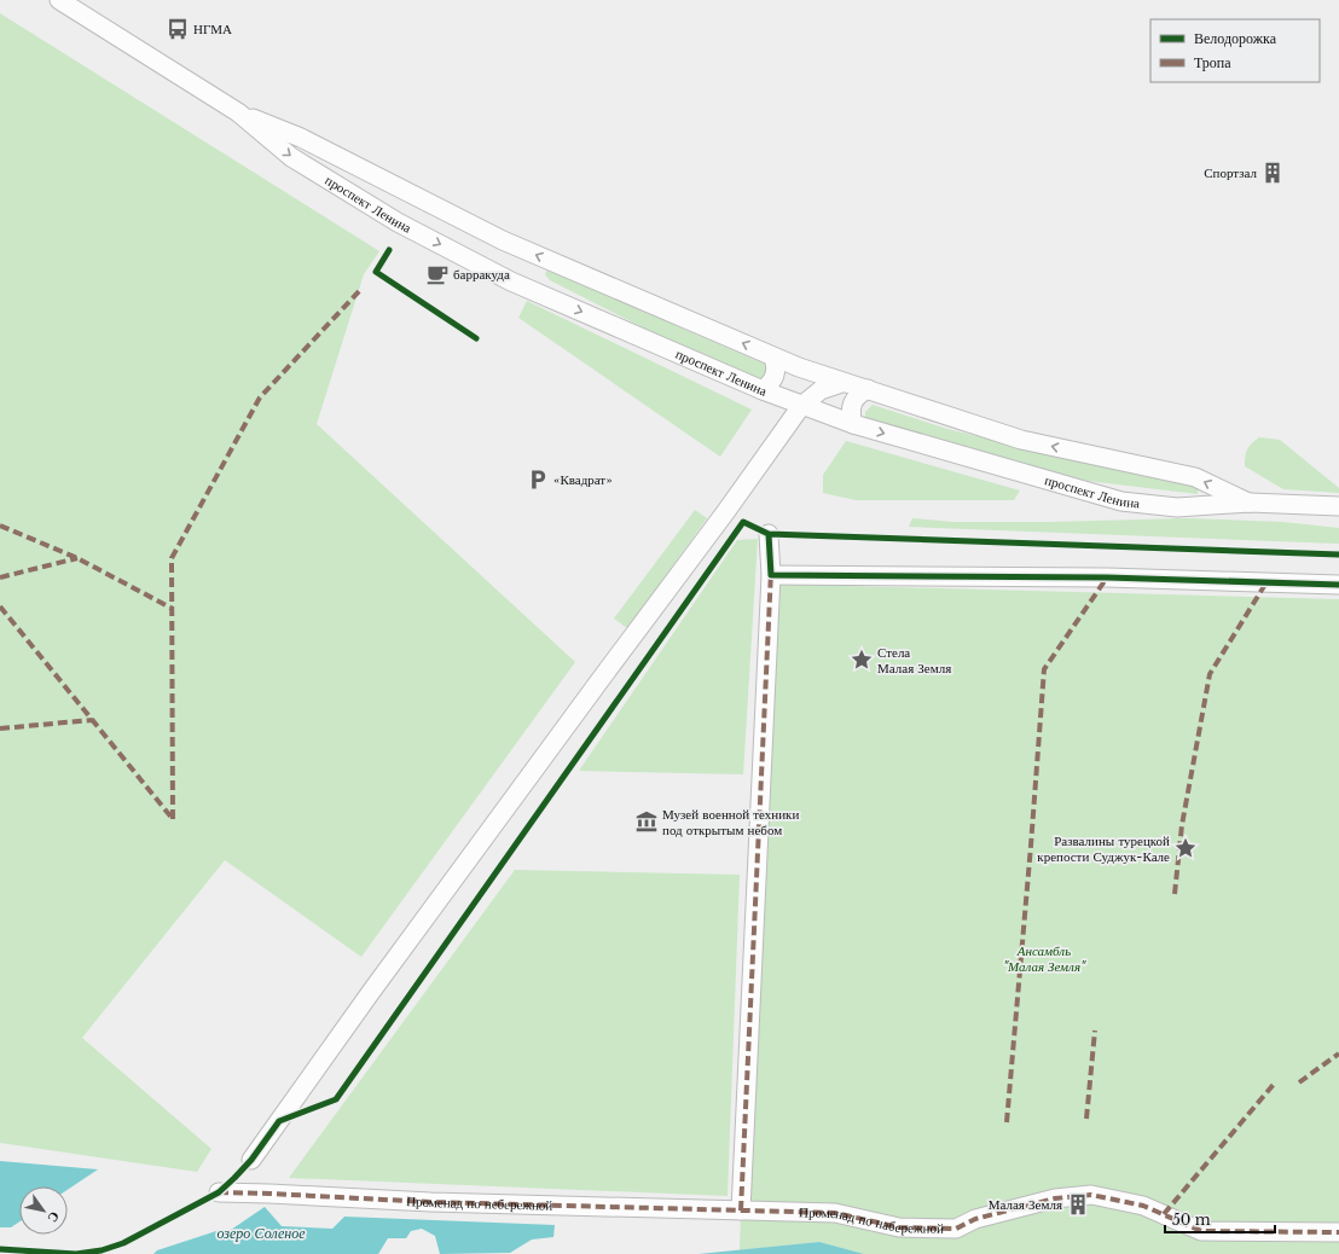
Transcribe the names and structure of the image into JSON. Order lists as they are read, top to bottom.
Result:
{
  "streets": {
    "street": ["проспект Ленина", "Променад по небережной", "Променад по набережной"]
  },
  "crossings": [
    ["Променад по небережной", "Променад по набережной"]
  ],
  "water": ["озеро Соленое"],
  "parks": ["Ансамбль \"Малая Земля\""],
  "places": {
    "bus stop": ["НГМА"],
    "building": ["Спортзал", "Малая Земля"],
    "cafe": ["барракуда"],
    "parking": ["«Квадрат»"],
    "place": ["Стела Малая Земля", "Развалины турецкой крепости Суджук-Кале"],
    "museum": ["Музей военной техники под открытым небом"]
  },
  "legend": ["Велодорожка", "Тропа"],
  "scale_bar": "50 m",
  "north": "bottom right"
}
